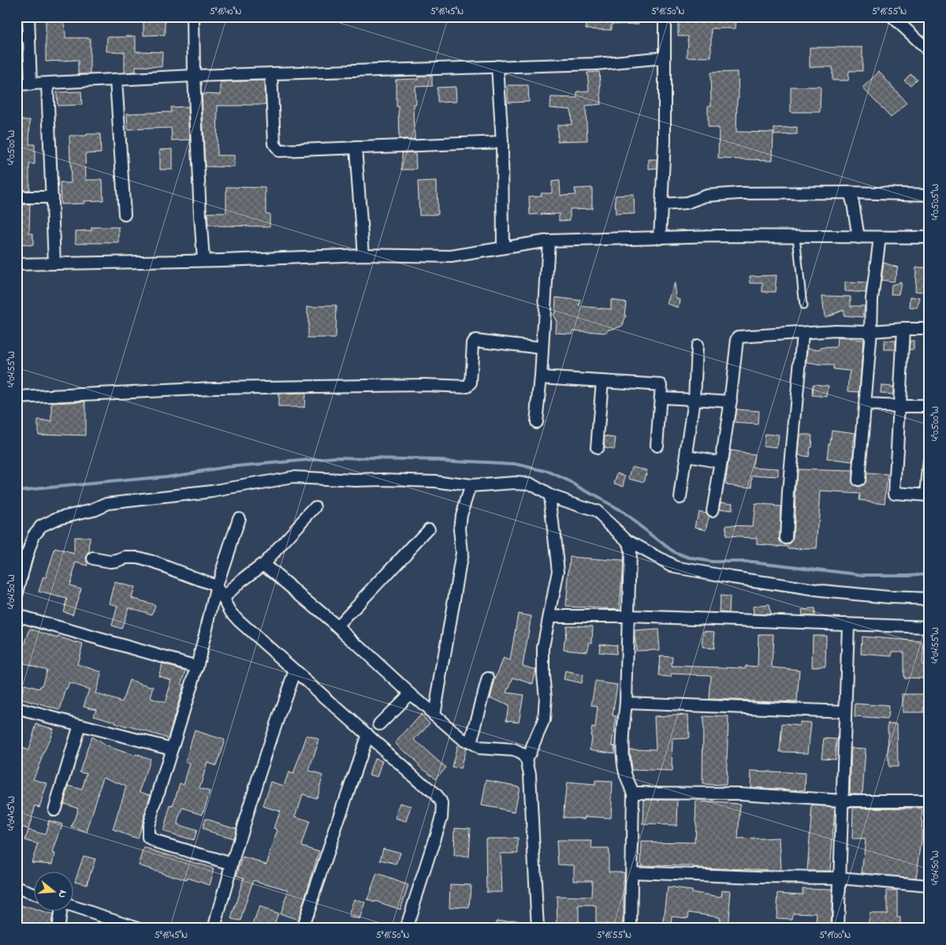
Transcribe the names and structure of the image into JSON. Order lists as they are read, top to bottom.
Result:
{
  "north": "right",
  "coordinates": [
    "5°18'40\"N",
    "5°18'45\"N",
    "5°18'50\"N",
    "5°18'55\"N",
    "4°05'00\"W",
    "4°05'05\"W",
    "4°04'55\"W",
    "4°04'50\"W",
    "4°04'45\"W",
    "5°19'00\"N"
  ]
}
